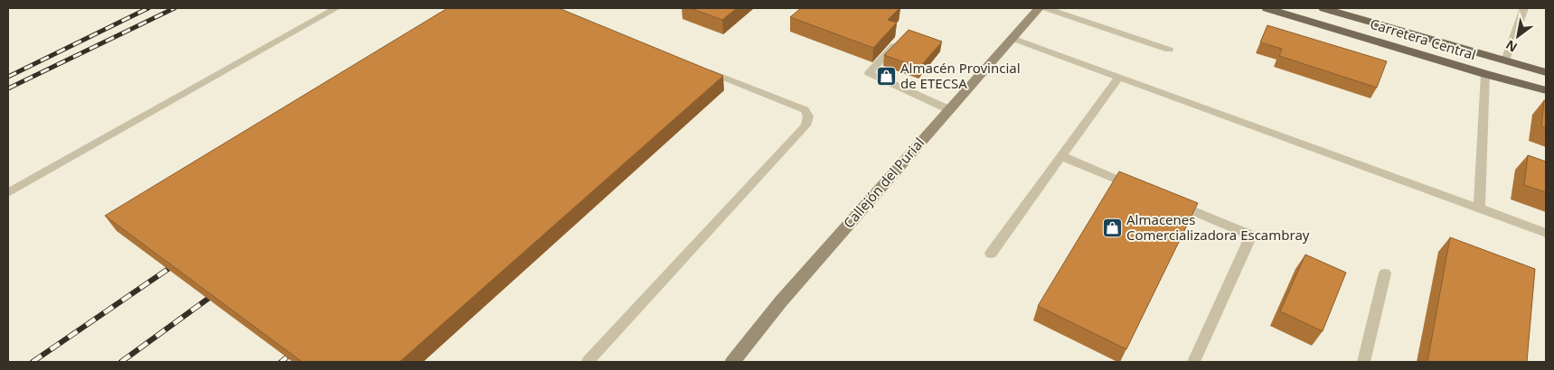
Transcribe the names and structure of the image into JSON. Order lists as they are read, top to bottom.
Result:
{
  "streets": {
    "main road": ["Carretera Central"],
    "street": ["Callejón del Purial"]
  },
  "places": {
    "shop": ["Almacén Provincial de ETECSA", "Almacenes Comercializadora Escambray"]
  },
  "north": "bottom left"
}
